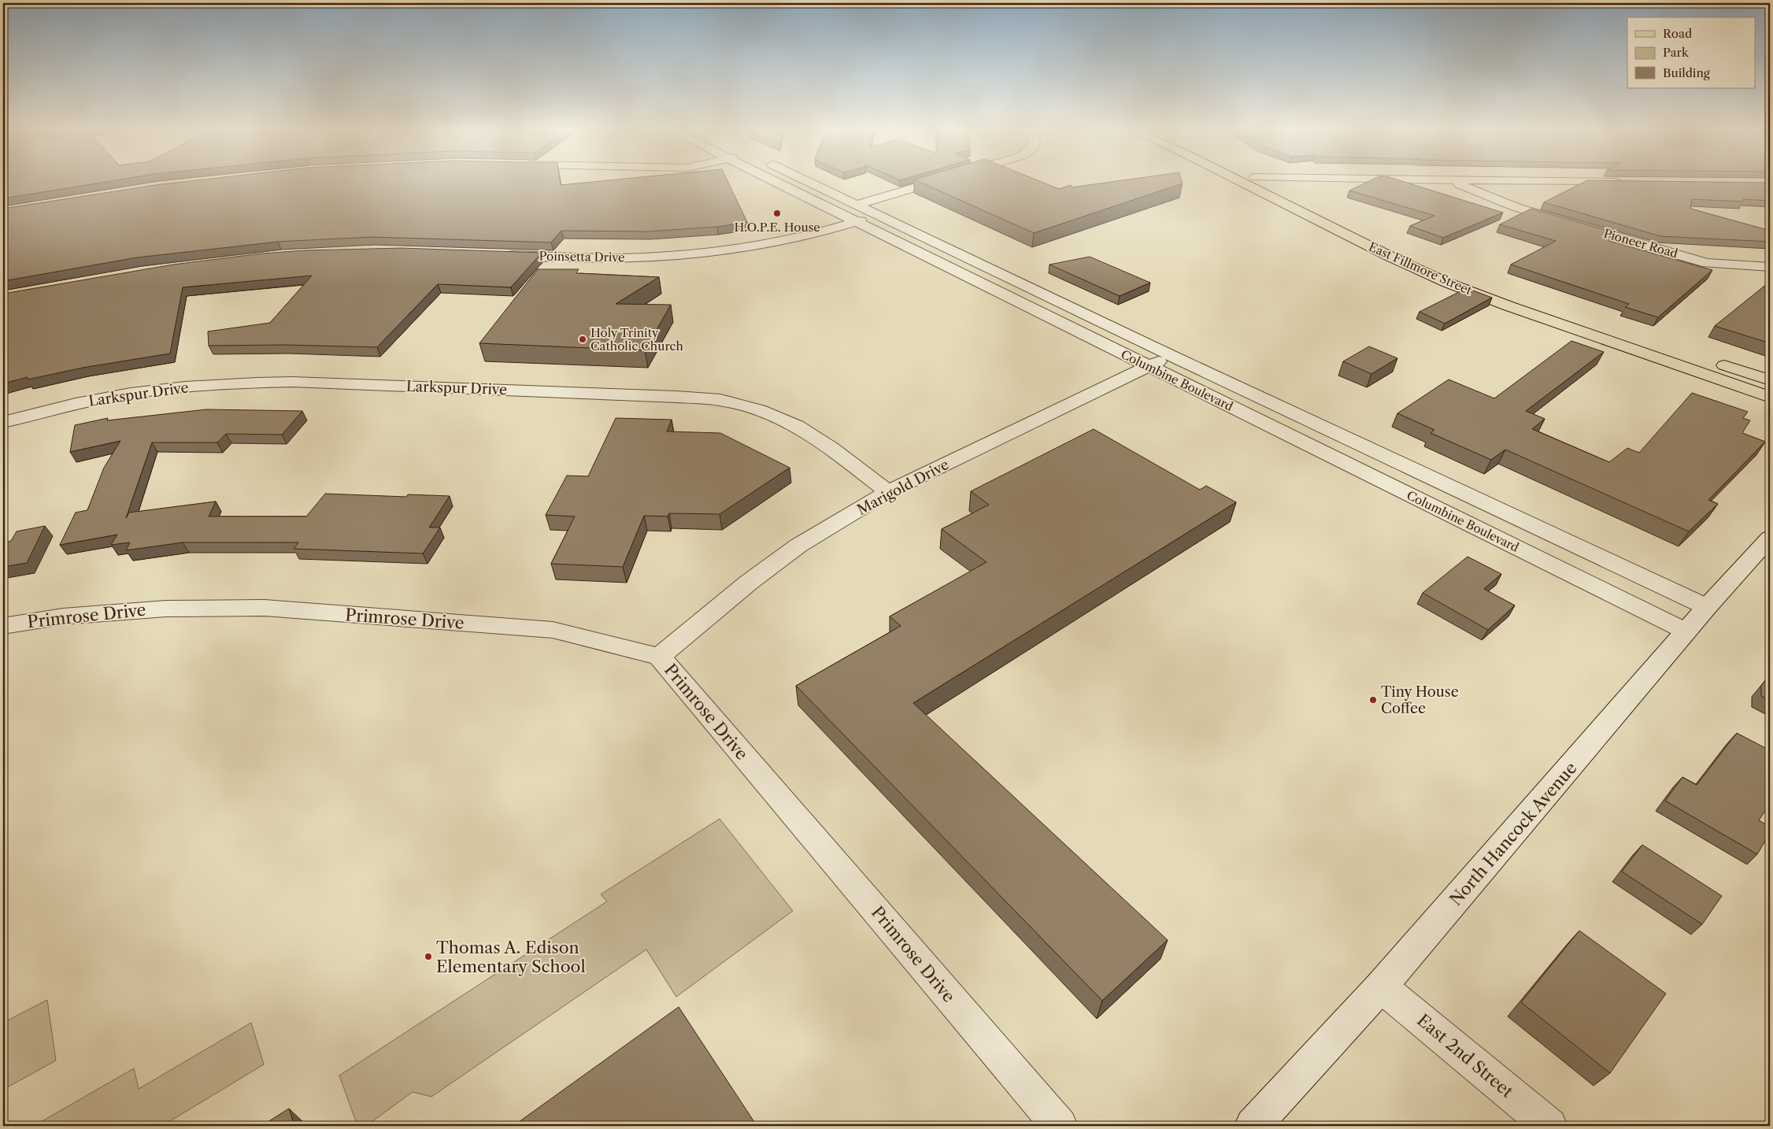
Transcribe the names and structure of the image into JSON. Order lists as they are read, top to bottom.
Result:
{
  "streets": {
    "main road": ["East Fillmore Street"],
    "street": [
      "Pioneer Road",
      "Poinsetta Drive",
      "Columbine Boulevard",
      "Larkspur Drive",
      "Marigold Drive",
      "Primrose Drive",
      "North Hancock Avenue",
      "East 2nd Street"
    ]
  },
  "crossings": [
    ["Poinsetta Drive", "Columbine Boulevard"],
    ["Columbine Boulevard", "Marigold Drive"],
    ["Columbine Boulevard", "North Hancock Avenue"],
    ["Larkspur Drive", "Marigold Drive"],
    ["Marigold Drive", "Primrose Drive"],
    ["North Hancock Avenue", "East 2nd Street"]
  ],
  "places": [
    "H.O.P.E. House",
    "Holy Trinity Catholic Church",
    "Tiny House Coffee",
    "Thomas A. Edison Elementary School"
  ],
  "legend": ["Road", "Park", "Building"]
}
